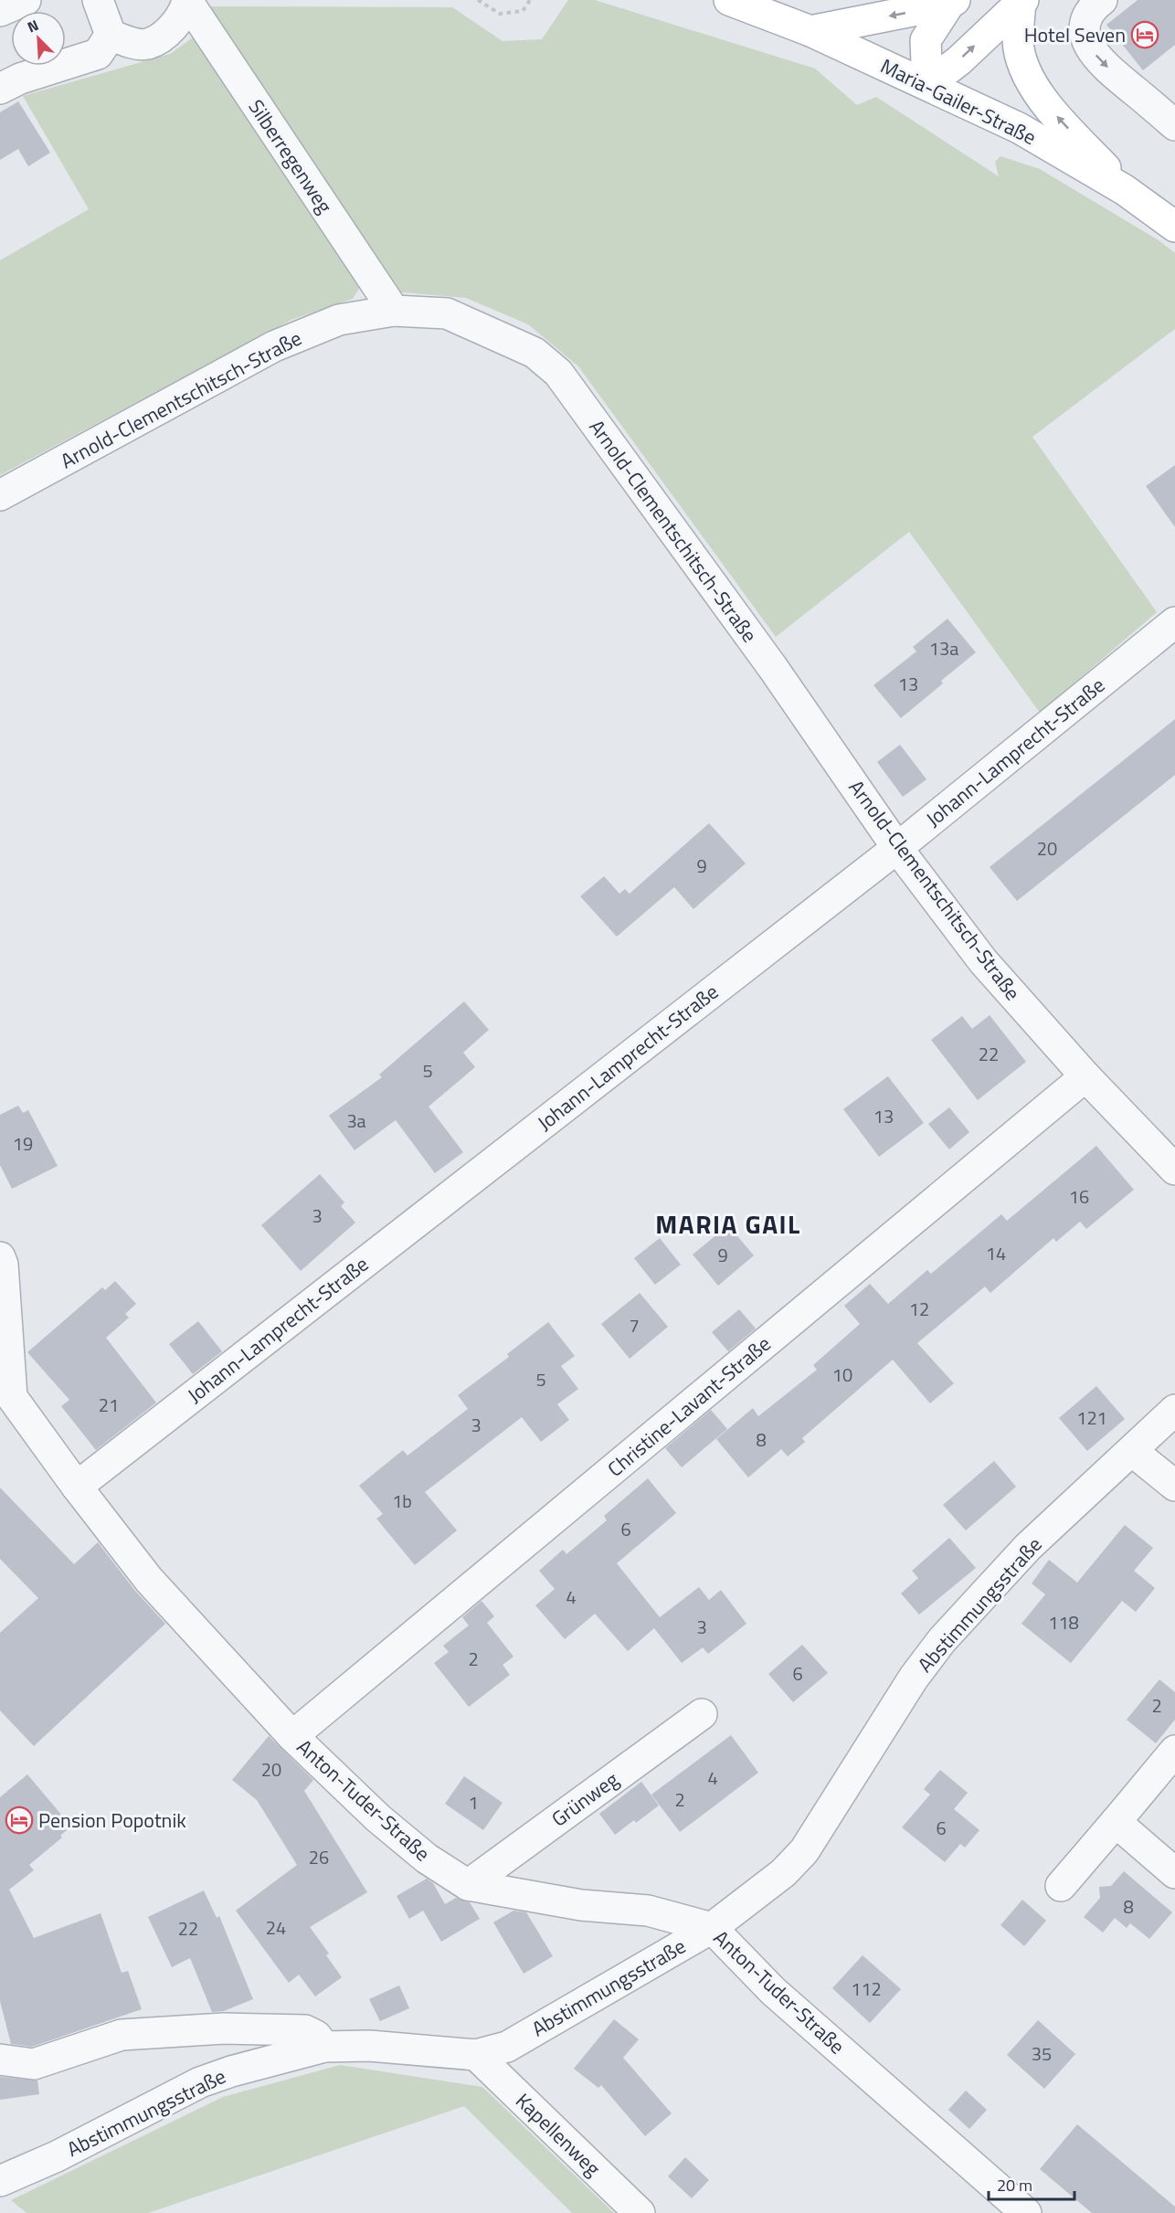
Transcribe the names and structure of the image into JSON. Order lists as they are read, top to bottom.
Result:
{
  "streets": {
    "main road": ["Maria-Gailer-Straße"],
    "street": [
      "Silberregenweg",
      "Arnold-Clementschitsch-Straße",
      "Johann-Lamprecht-Straße",
      "Christine-Lavant-Straße",
      "Abstimmungsstraße",
      "Grünweg",
      "Anton-Tuder-Straße",
      "Kapellenweg"
    ]
  },
  "crossings": [
    ["Silberregenweg", "Arnold-Clementschitsch-Straße"],
    ["Arnold-Clementschitsch-Straße", "Johann-Lamprecht-Straße"],
    ["Arnold-Clementschitsch-Straße", "Christine-Lavant-Straße"],
    ["Johann-Lamprecht-Straße", "Anton-Tuder-Straße"],
    ["Christine-Lavant-Straße", "Anton-Tuder-Straße"],
    ["Abstimmungsstraße", "Anton-Tuder-Straße"],
    ["Abstimmungsstraße", "Kapellenweg"],
    ["Grünweg", "Anton-Tuder-Straße"]
  ],
  "districts": ["MARIA GAIL"],
  "places": {
    "hotel": ["Hotel Seven", "Pension Popotnik"]
  },
  "house_numbers": [
    "13a",
    "13",
    "20",
    "9",
    "22",
    "5",
    "13",
    "3a",
    "19",
    "16",
    "3",
    "14",
    "9",
    "12",
    "7",
    "10",
    "5",
    "21",
    "121",
    "3",
    "8",
    "1b",
    "6",
    "4",
    "118",
    "3",
    "2",
    "6",
    "2",
    "20",
    "4",
    "2",
    "1",
    "6",
    "26",
    "8",
    "24",
    "22",
    "112",
    "35"
  ],
  "scale_bar": "20 m",
  "north": "top left"
}
